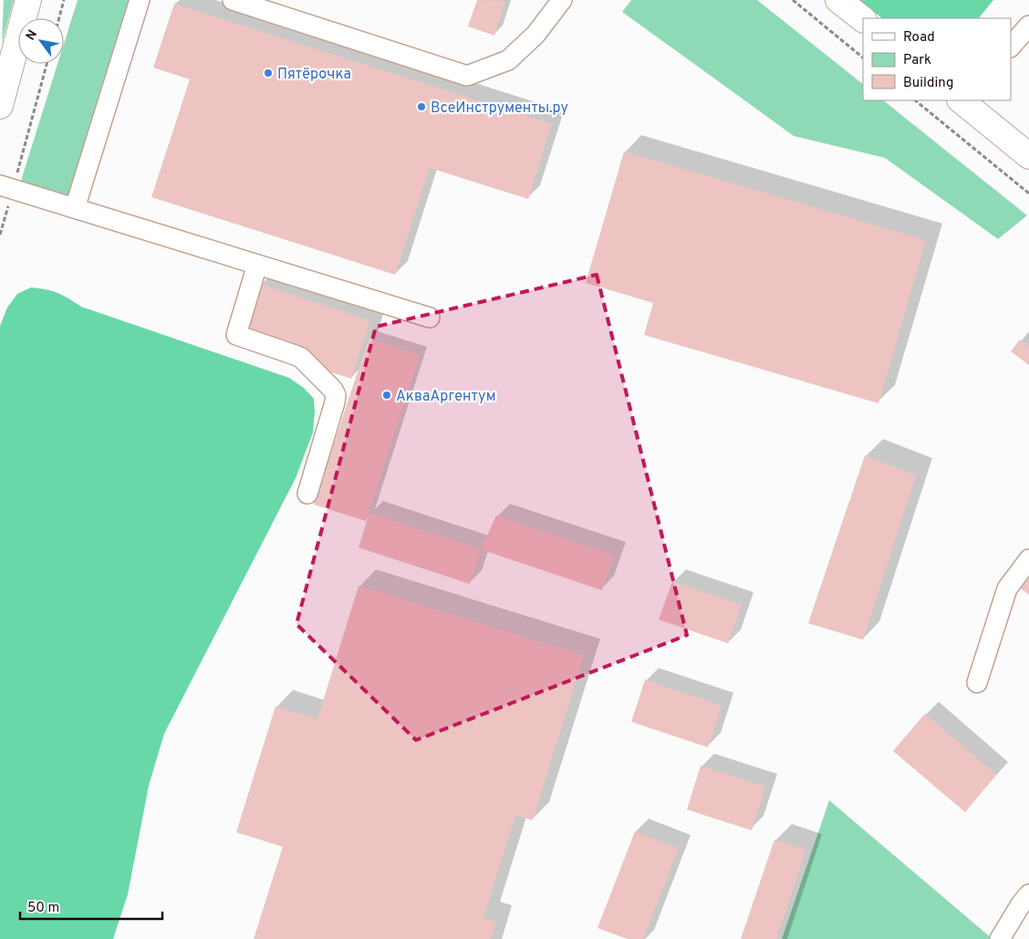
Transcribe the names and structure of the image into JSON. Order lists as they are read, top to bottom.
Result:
{
  "places": ["Пятёрочка", "ВсеИнструменты.ру", "АкваАргентум"],
  "legend": ["Road", "Park", "Building"],
  "scale_bar": "50 m",
  "north": "top left"
}
